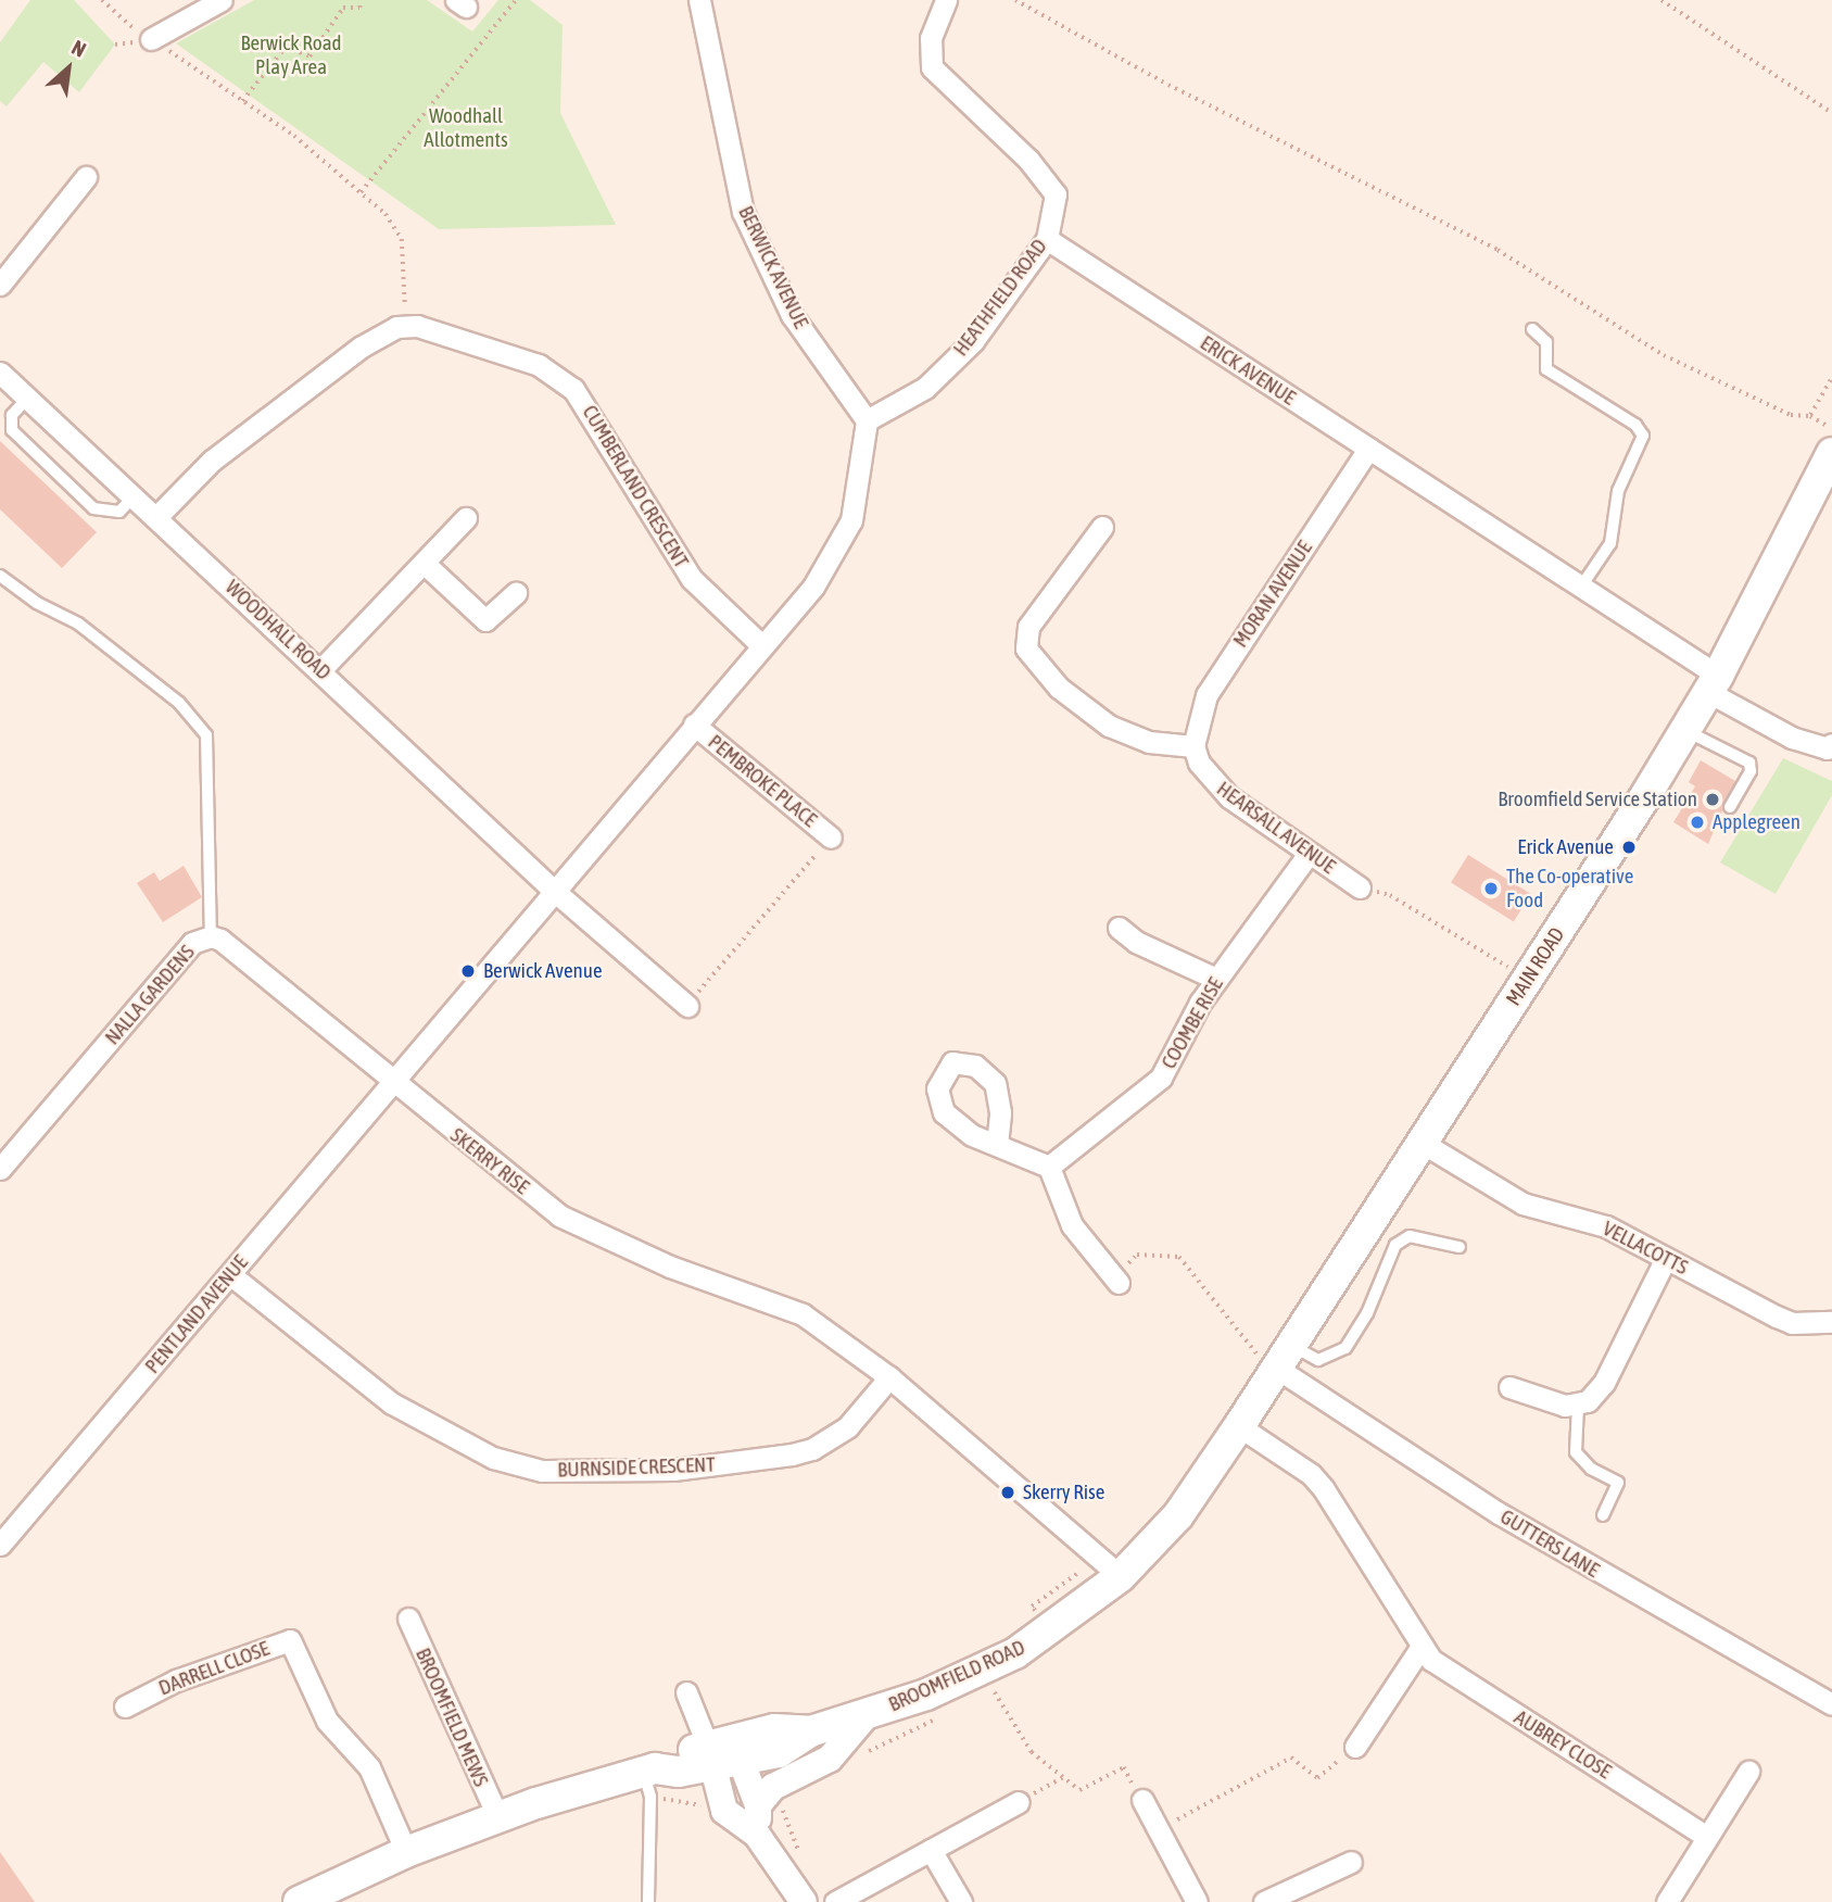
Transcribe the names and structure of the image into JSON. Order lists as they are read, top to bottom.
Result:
{
  "streets": {
    "main road": ["MAIN ROAD", "BROOMFIELD ROAD"],
    "street": [
      "BERWICK AVENUE",
      "HEATHFIELD ROAD",
      "ERICK AVENUE",
      "CUMBERLAND CRESCENT",
      "MORAN AVENUE",
      "WOODHALL ROAD",
      "PEMBROKE PLACE",
      "HEARSALL AVENUE",
      "NALLA GARDENS",
      "COOMBE RISE",
      "SKERRY RISE",
      "VELLACOTTS",
      "PENTLAND AVENUE",
      "BURNSIDE CRESCENT",
      "GUTTERS LANE",
      "DARRELL CLOSE",
      "BROOMFIELD MEWS",
      "AUBREY CLOSE"
    ]
  },
  "crossings": [
    ["BERWICK AVENUE", "HEATHFIELD ROAD"],
    ["HEATHFIELD ROAD", "ERICK AVENUE"],
    ["ERICK AVENUE", "MORAN AVENUE"],
    ["ERICK AVENUE", "MAIN ROAD"],
    ["MORAN AVENUE", "HEARSALL AVENUE"],
    ["HEARSALL AVENUE", "COOMBE RISE"],
    ["MAIN ROAD", "VELLACOTTS"],
    ["MAIN ROAD", "GUTTERS LANE"],
    ["MAIN ROAD", "BROOMFIELD ROAD"],
    ["MAIN ROAD", "AUBREY CLOSE"],
    ["NALLA GARDENS", "SKERRY RISE"],
    ["NALLA GARDENS", "PENTLAND AVENUE"],
    ["SKERRY RISE", "PENTLAND AVENUE"],
    ["SKERRY RISE", "BURNSIDE CRESCENT"],
    ["SKERRY RISE", "BROOMFIELD ROAD"],
    ["PENTLAND AVENUE", "BURNSIDE CRESCENT"],
    ["DARRELL CLOSE", "BROOMFIELD ROAD"],
    ["BROOMFIELD ROAD", "BROOMFIELD MEWS"],
    ["BROOMFIELD ROAD", "AUBREY CLOSE"]
  ],
  "parks": ["Berwick Road Play Area", "Woodhall Allotments"],
  "places": [
    "Broomfield Service Station",
    "Applegreen",
    "Erick Avenue",
    "The Co-operative Food",
    "Berwick Avenue",
    "Skerry Rise"
  ],
  "north": "top right"
}
